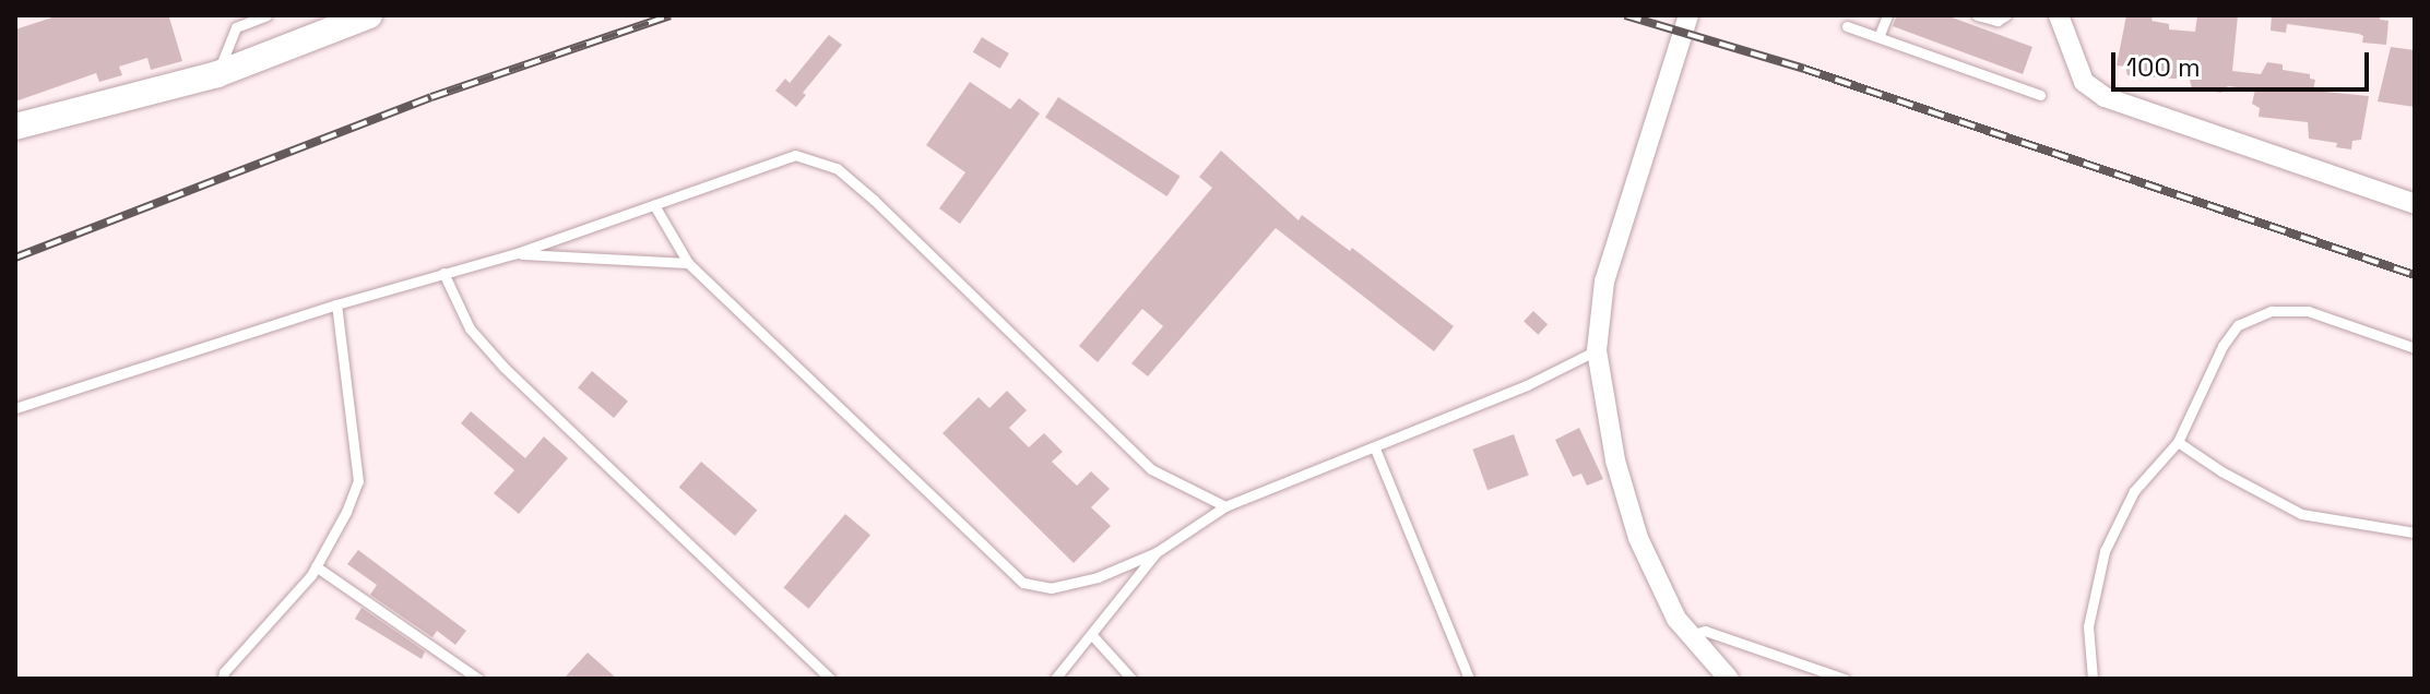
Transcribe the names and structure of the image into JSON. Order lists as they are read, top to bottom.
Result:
{
  "scale_bar": "100 m"
}
